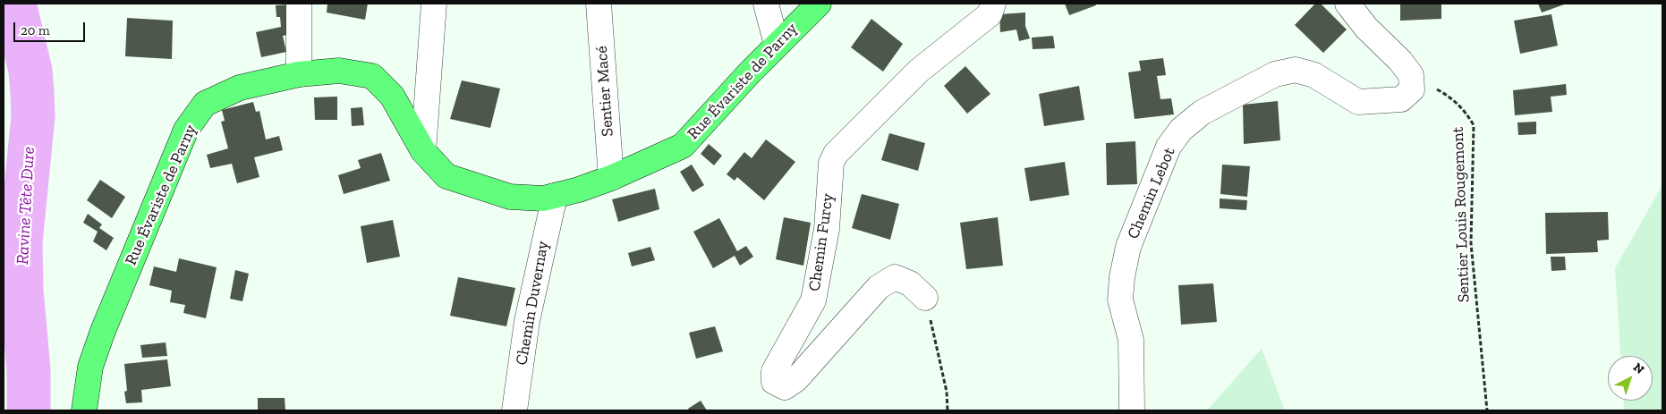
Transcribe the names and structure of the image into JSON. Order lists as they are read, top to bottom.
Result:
{
  "streets": {
    "main road": ["Rue Évariste de Parny"],
    "street": [
      "Sentier Macé",
      "Chemin Lebot",
      "Chemin Furcy",
      "Chemin Duvernay"
    ],
    "path": ["Sentier Louis Rougemont"]
  },
  "crossings": [
    ["Rue Évariste de Parny", "Sentier Macé"],
    ["Rue Évariste de Parny", "Chemin Duvernay"],
    ["Chemin Lebot", "Sentier Louis Rougemont"]
  ],
  "water": ["Ravine Tête Dure"],
  "scale_bar": "20 m",
  "north": "top right"
}
